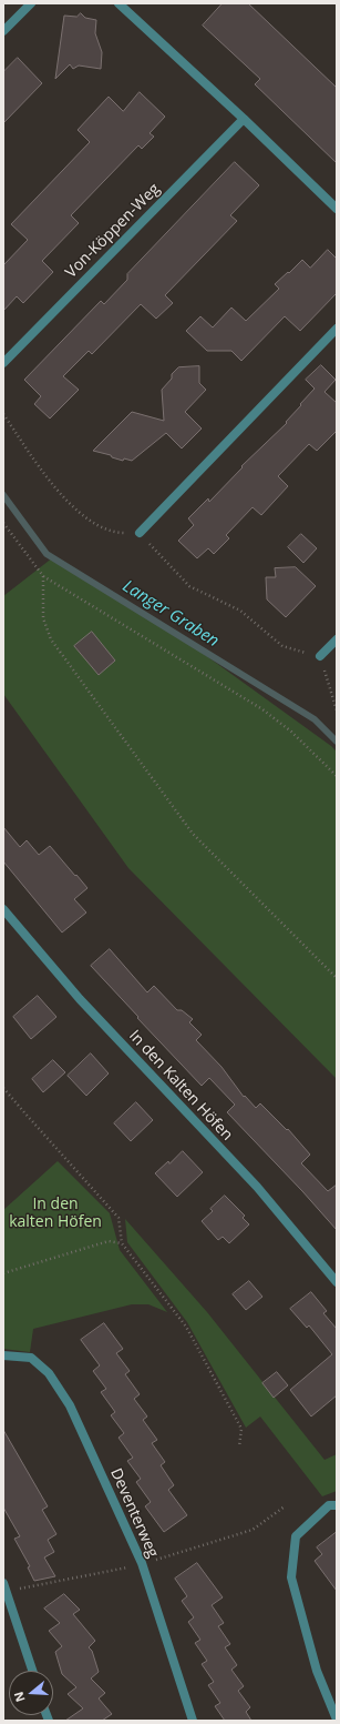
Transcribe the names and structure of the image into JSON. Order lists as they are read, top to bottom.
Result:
{
  "streets": {
    "street": ["Von-Köppen-Weg", "In den Kalten Höfen", "Deventerweg"]
  },
  "water": ["Langer Graben"],
  "parks": ["In den kalten Höfen"],
  "north": "left"
}
